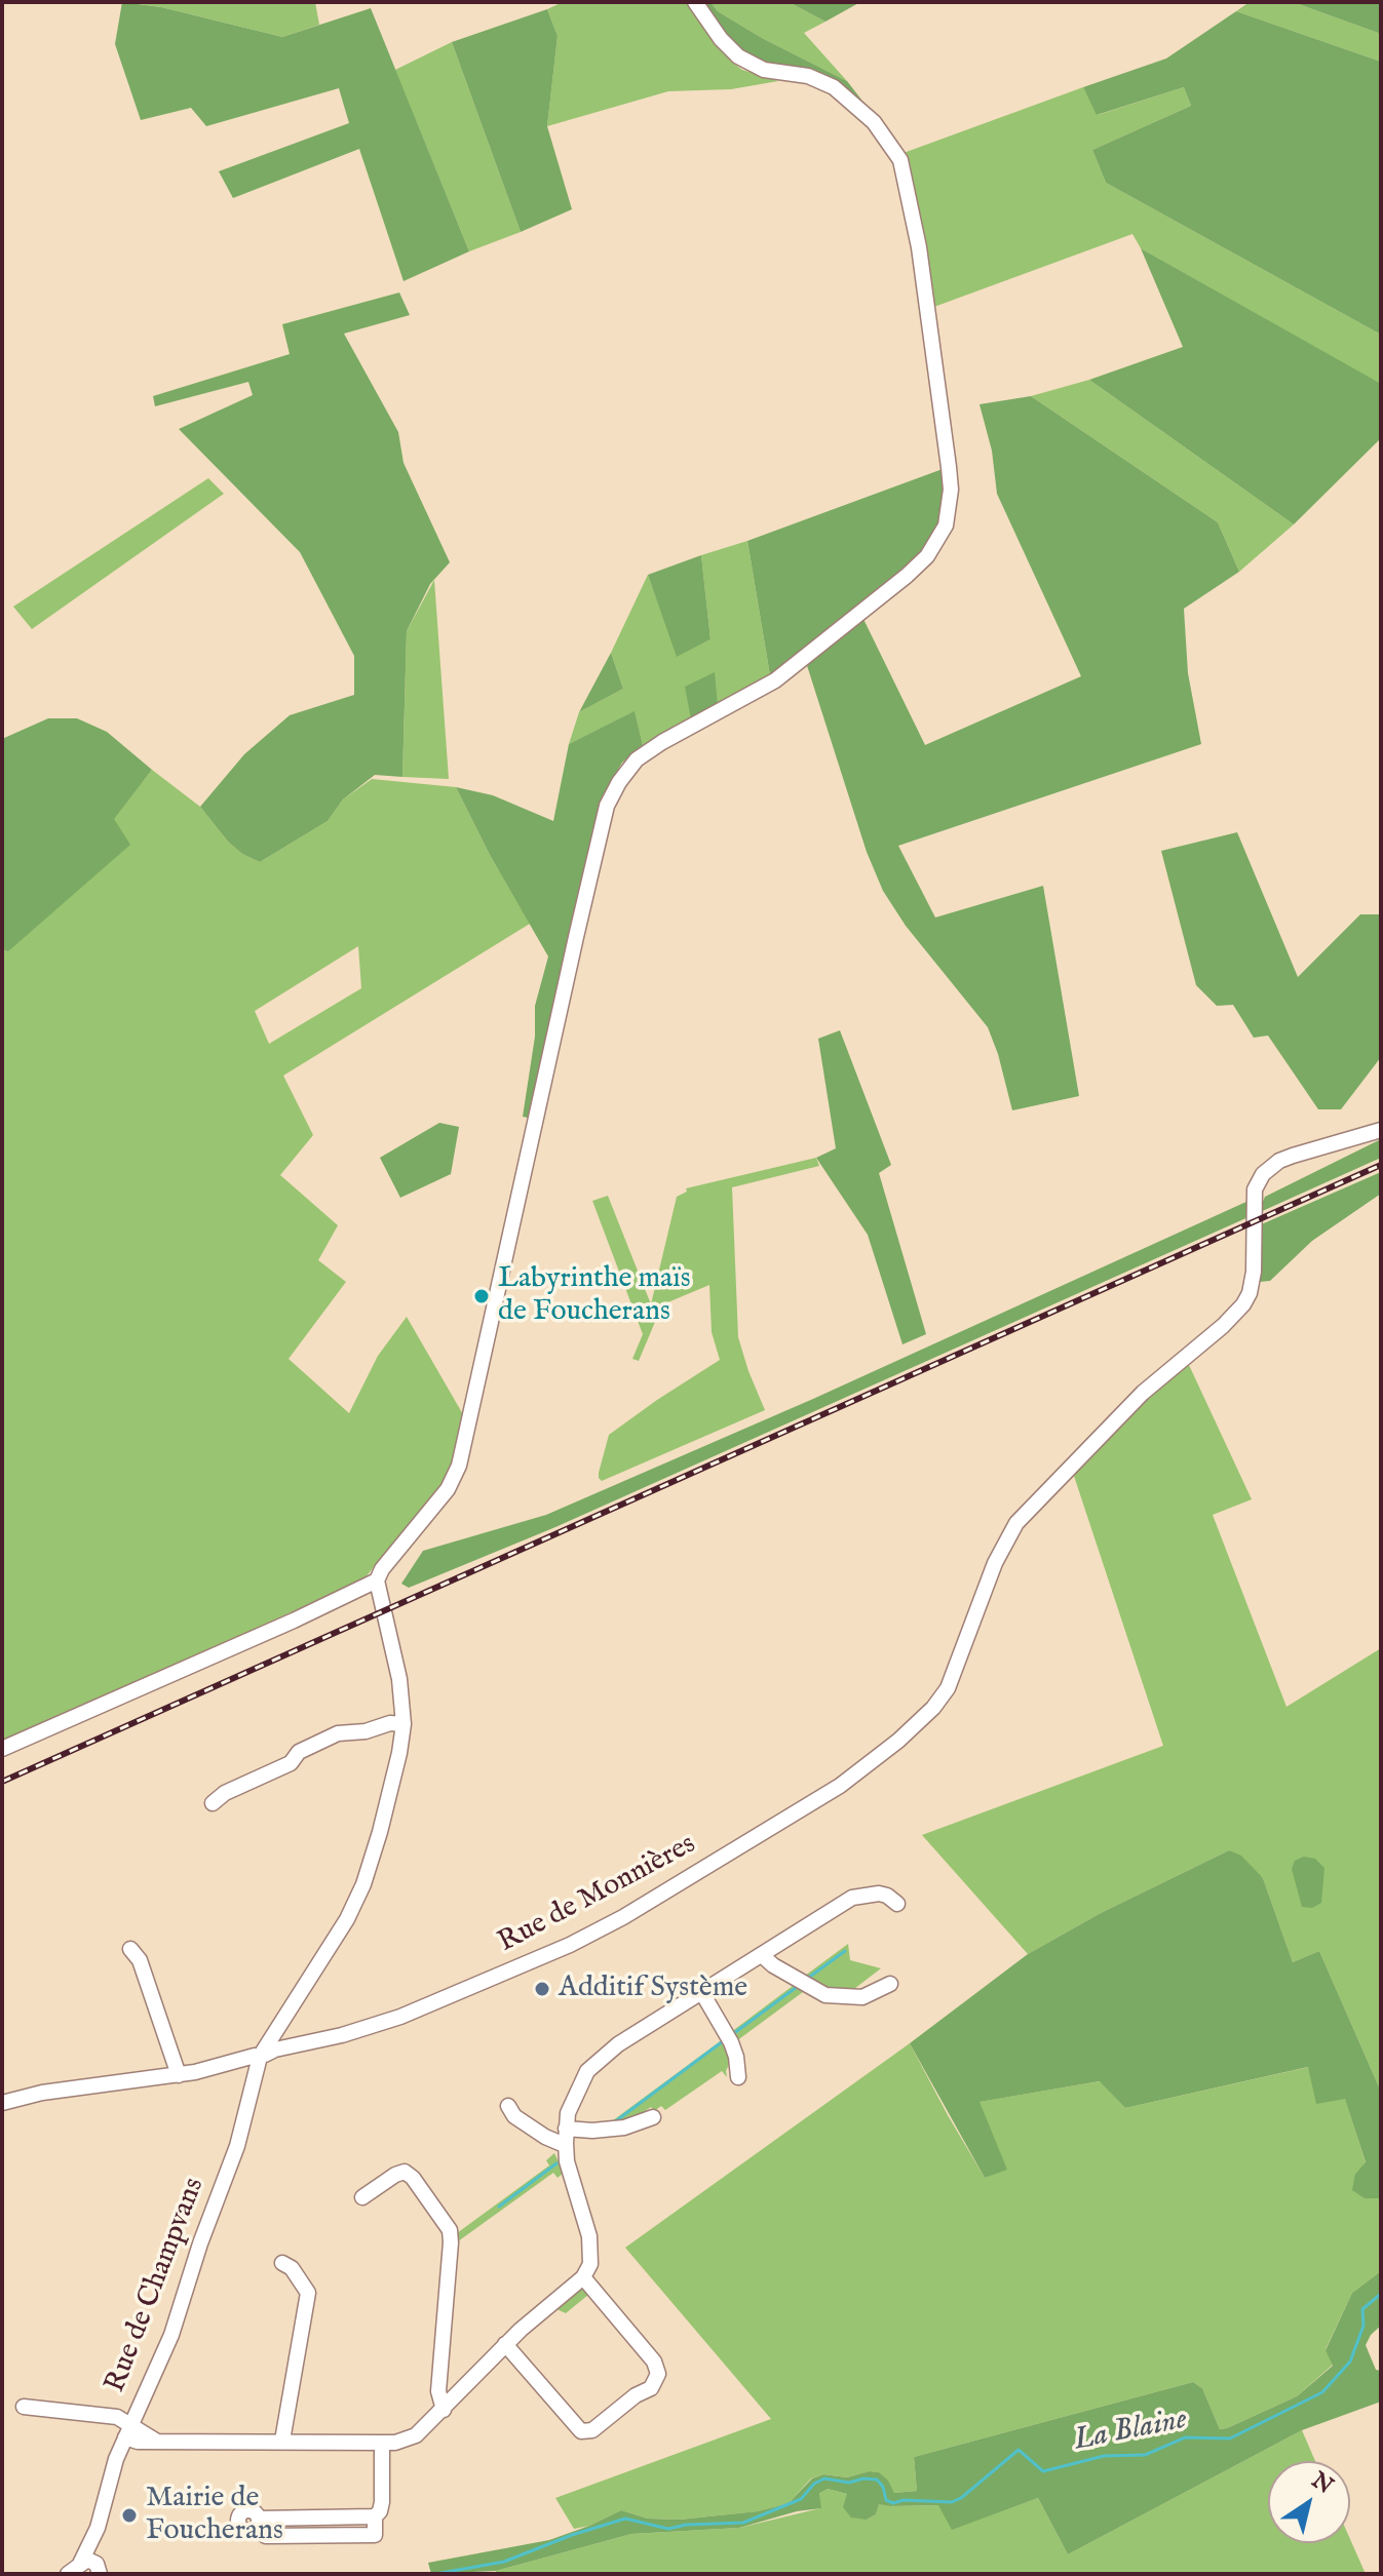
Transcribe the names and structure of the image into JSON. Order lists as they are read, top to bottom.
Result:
{
  "streets": {
    "street": ["Rue de Monnières", "Rue de Champvans"]
  },
  "crossings": [
    ["Rue de Monnières", "Rue de Champvans"]
  ],
  "water": ["La Blaine"],
  "places": ["Labyrinthe maïs de Foucherans", "Additif Système", "Mairie de Foucherans"],
  "north": "top right"
}
